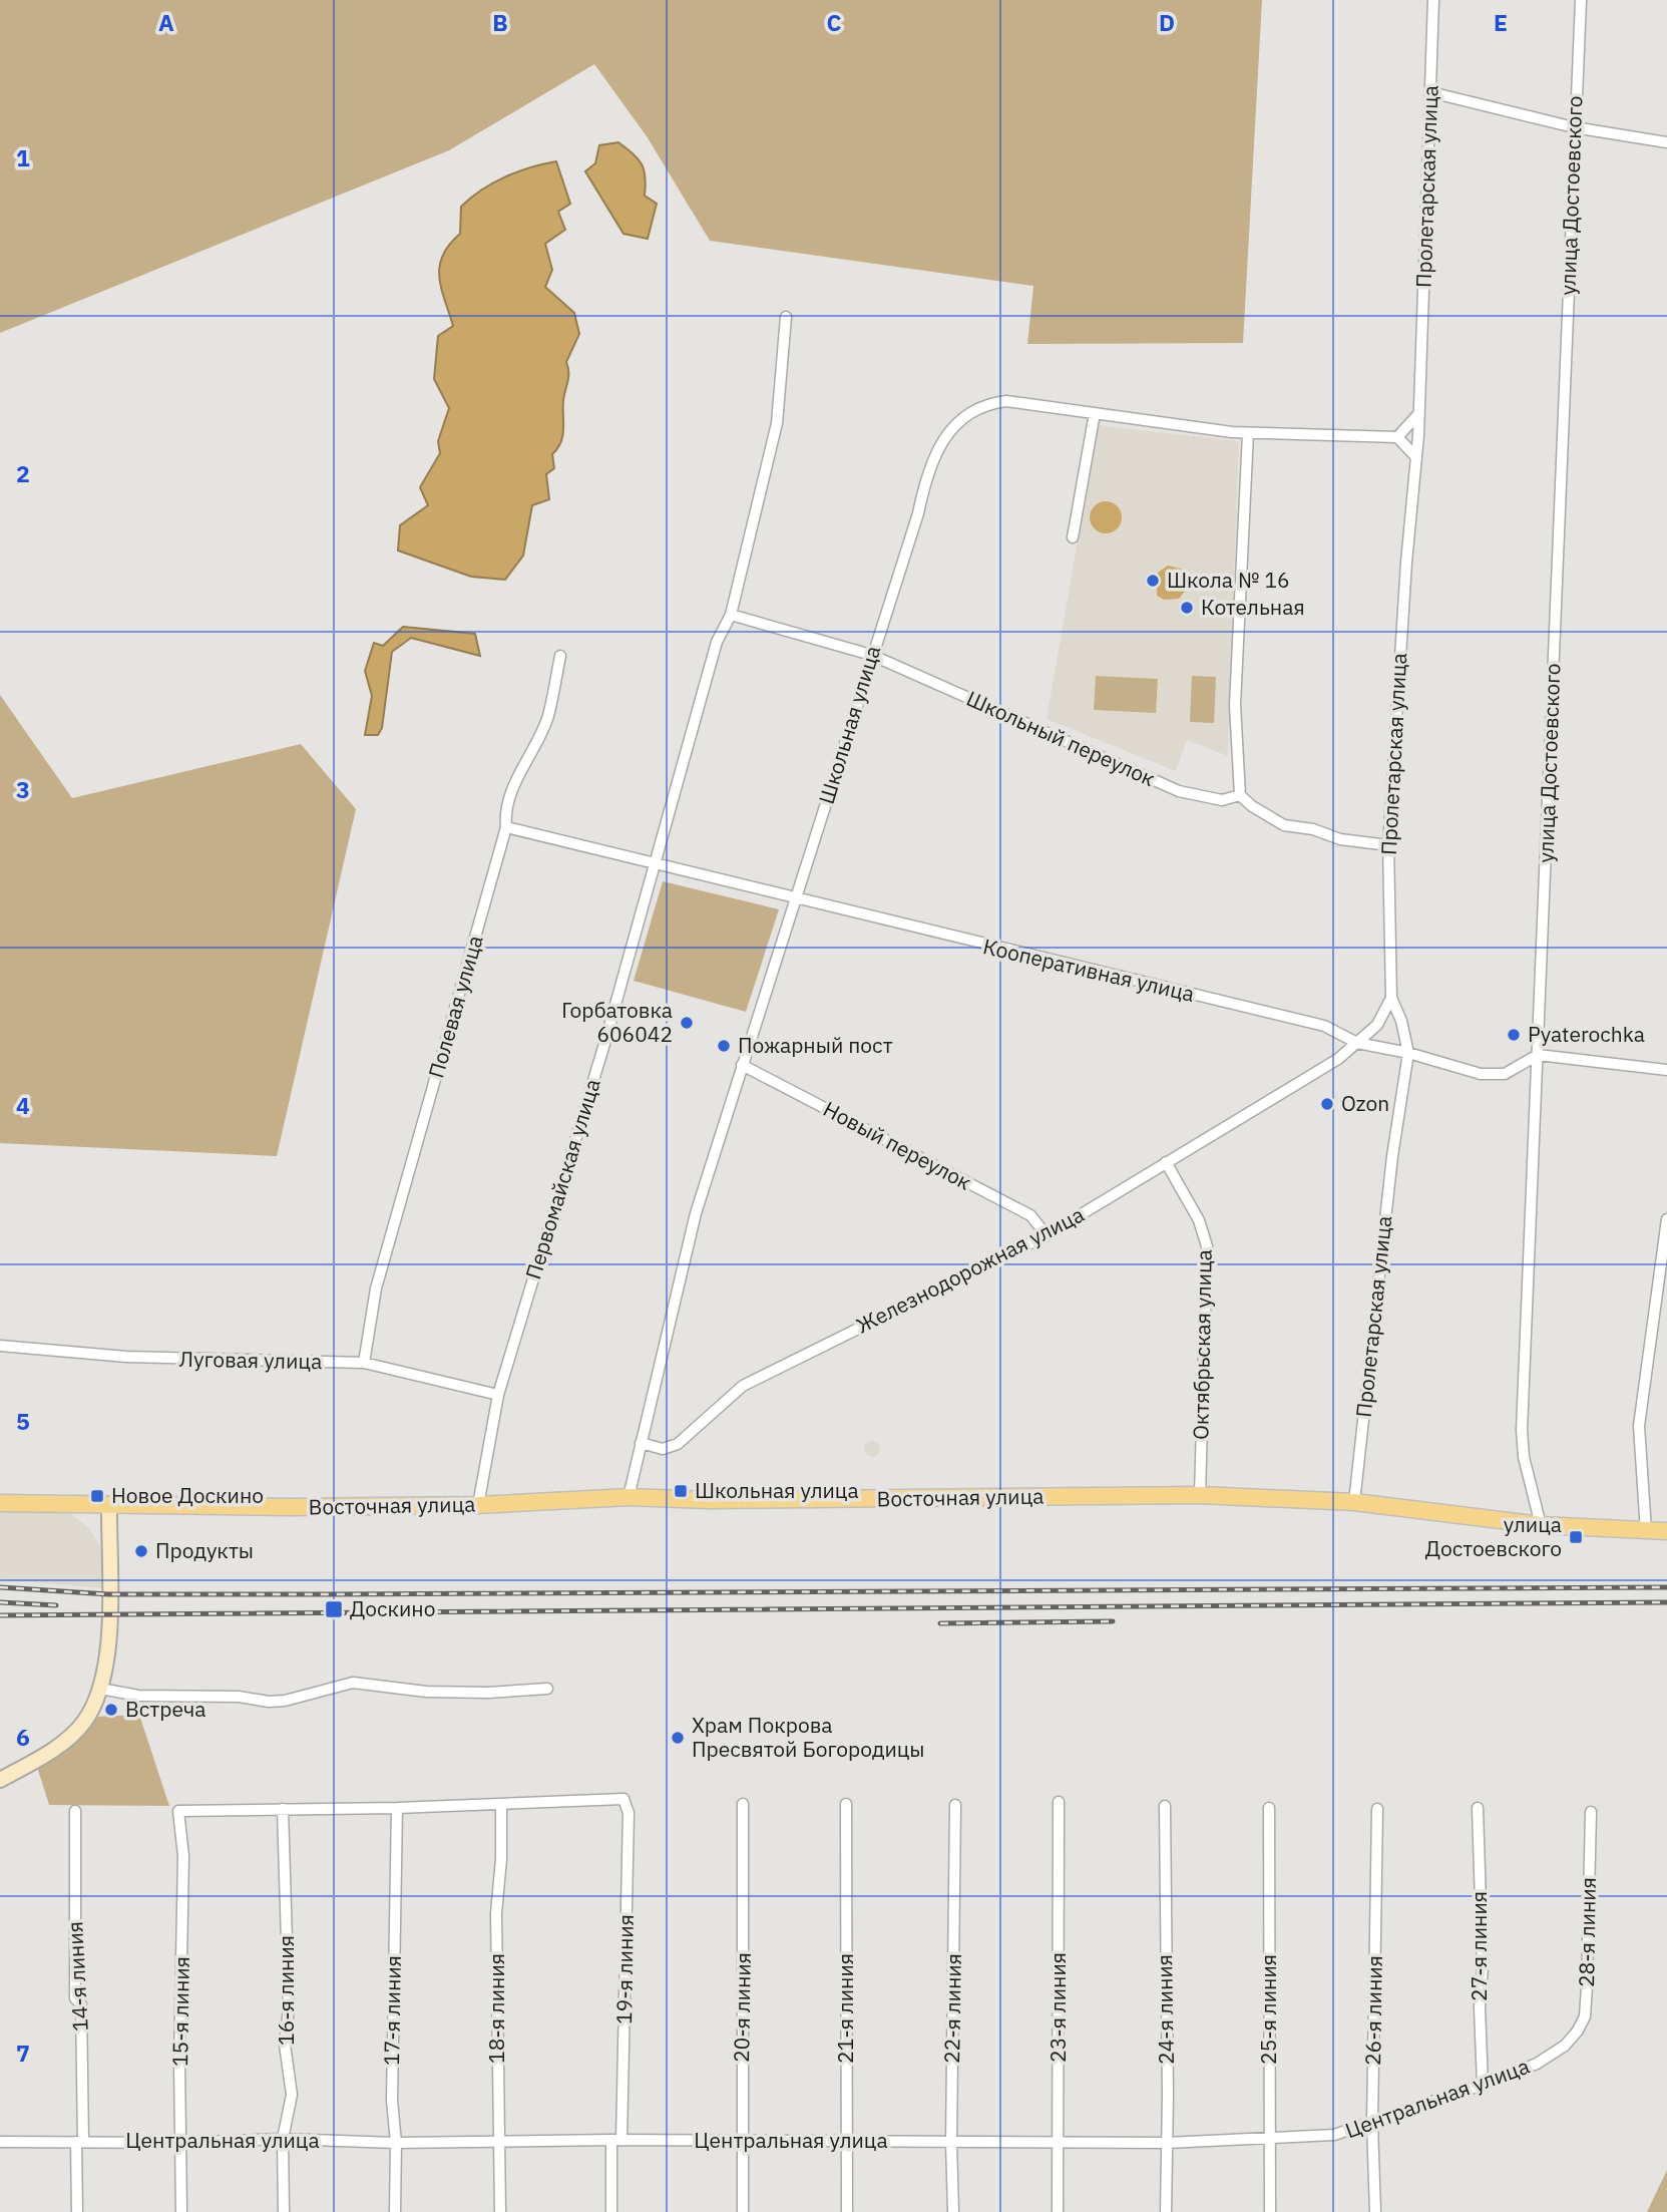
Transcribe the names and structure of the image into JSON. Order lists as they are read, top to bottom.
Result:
{
  "streets": {
    "main road": ["Восточная улица"],
    "street": [
      "Пролетарская улица",
      "улица Достоевского",
      "Школьная улица",
      "Школьный переулок",
      "Кооперативная улица",
      "Полевая улица",
      "Новый переулок",
      "Первомайская улица",
      "Железнодорожная улица",
      "Октябрьская улица",
      "Луговая улица",
      "28-я линия",
      "27-я линия",
      "19-я линия",
      "14-я линия",
      "16-я линия",
      "20-я линия",
      "23-я линия",
      "18-я линия",
      "21-я линия",
      "22-я линия",
      "24-я линия",
      "25-я линия",
      "17-я линия",
      "26-я линия",
      "15-я линия",
      "Центральная улица"
    ]
  },
  "crossings": [
    ["Пролетарская улица", "Кооперативная улица"],
    ["Пролетарская улица", "Железнодорожная улица"],
    ["Пролетарская улица", "Восточная улица"],
    ["улица Достоевского", "Кооперативная улица"],
    ["улица Достоевского", "Восточная улица"],
    ["Школьная улица", "Школьный переулок"],
    ["Школьная улица", "Кооперативная улица"],
    ["Школьная улица", "Новый переулок"],
    ["Школьная улица", "Железнодорожная улица"],
    ["Школьная улица", "Восточная улица"],
    ["Школьный переулок", "Первомайская улица"],
    ["Кооперативная улица", "Полевая улица"],
    ["Кооперативная улица", "Первомайская улица"],
    ["Кооперативная улица", "Железнодорожная улица"],
    ["Полевая улица", "Луговая улица"],
    ["Новый переулок", "Железнодорожная улица"],
    ["Первомайская улица", "Луговая улица"],
    ["Первомайская улица", "Восточная улица"],
    ["Железнодорожная улица", "Октябрьская улица"],
    ["Октябрьская улица", "Восточная улица"],
    ["28-я линия", "Центральная улица"],
    ["27-я линия", "Центральная улица"],
    ["19-я линия", "18-я линия"],
    ["19-я линия", "Центральная улица"],
    ["14-я линия", "Центральная улица"],
    ["16-я линия", "15-я линия"],
    ["16-я линия", "Центральная улица"],
    ["20-я линия", "Центральная улица"],
    ["23-я линия", "Центральная улица"],
    ["18-я линия", "Центральная улица"],
    ["21-я линия", "Центральная улица"],
    ["22-я линия", "Центральная улица"],
    ["24-я линия", "Центральная улица"],
    ["25-я линия", "Центральная улица"],
    ["17-я линия", "Центральная улица"],
    ["26-я линия", "Центральная улица"],
    ["15-я линия", "Центральная улица"]
  ],
  "places": {
    "other": [
      "Школа № 16",
      "Котельная",
      "Горбатовка 606042",
      "Pyaterochka",
      "Пожарный пост",
      "Ozon",
      "Продукты",
      "Встреча",
      "Храм Покрова Пресвятой Богородицы"
    ],
    "transit": [
      "Школьная улица",
      "Новое Доскино",
      "улица Достоевского",
      "Доскино"
    ]
  },
  "grid": {
    "columns": [
      "A",
      "B",
      "C",
      "D",
      "E"
    ],
    "rows": [
      "1",
      "2",
      "3",
      "4",
      "5",
      "6",
      "7"
    ]
  }
}
